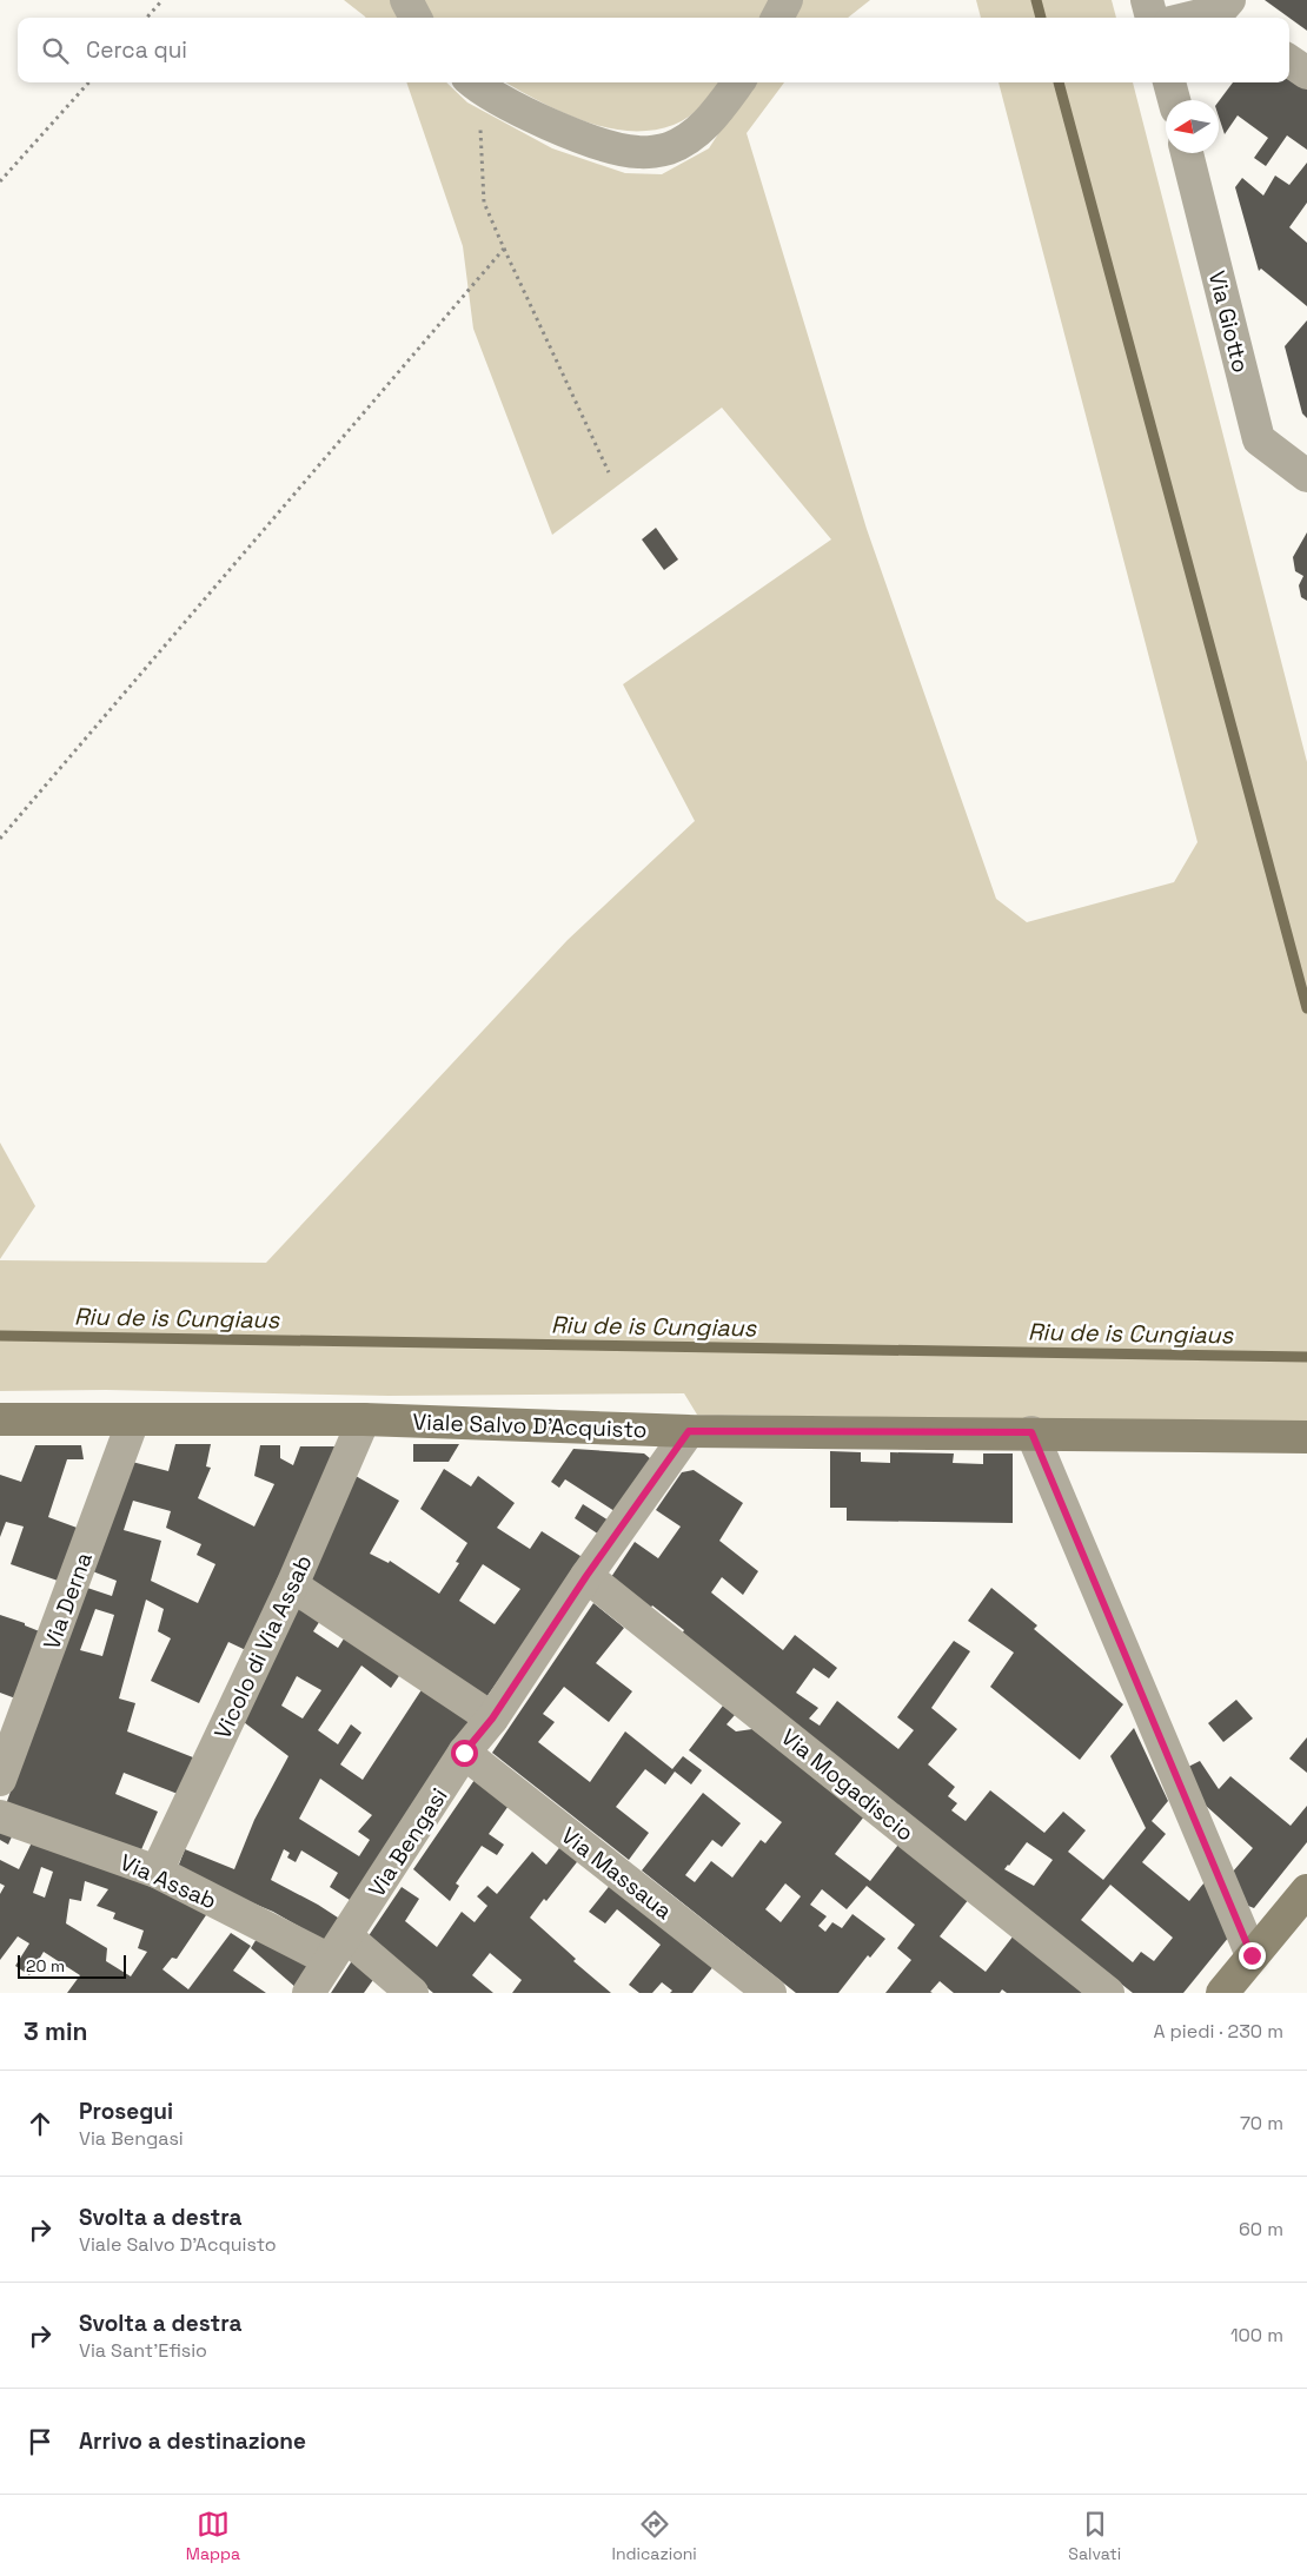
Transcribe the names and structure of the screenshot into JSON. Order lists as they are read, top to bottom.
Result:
{
  "streets": {
    "street": [
      "Via Giotto",
      "Viale Salvo D'Acquisto",
      "Via Derna",
      "Vicolo di Via Assab",
      "Via Mogadiscio",
      "Via Bengasi",
      "Via Massaua",
      "Via Assab"
    ]
  },
  "crossings": [
    ["Viale Salvo D'Acquisto", "Via Derna"],
    ["Viale Salvo D'Acquisto", "Vicolo di Via Assab"],
    ["Viale Salvo D'Acquisto", "Via Bengasi"],
    ["Vicolo di Via Assab", "Via Assab"],
    ["Via Mogadiscio", "Via Bengasi"],
    ["Via Bengasi", "Via Massaua"],
    ["Via Bengasi", "Via Assab"]
  ],
  "water": ["Riu de is Cungiaus"],
  "scale_bar": "20 m",
  "north": "left",
  "page": {
    "search": "Cerca qui",
    "scale": "20 m",
    "heading": ["3 min", "A piedi · 230 m"],
    "list": [
      ["Prosegui", "Via Bengasi", "70 m"],
      ["Svolta a destra", "Viale Salvo D'Acquisto", "60 m"],
      ["Svolta a destra", "Via Sant'Efisio", "100 m"],
      "Arrivo a destinazione"
    ],
    "nav": ["Mappa", "Indicazioni", "Salvati"]
  }
}
